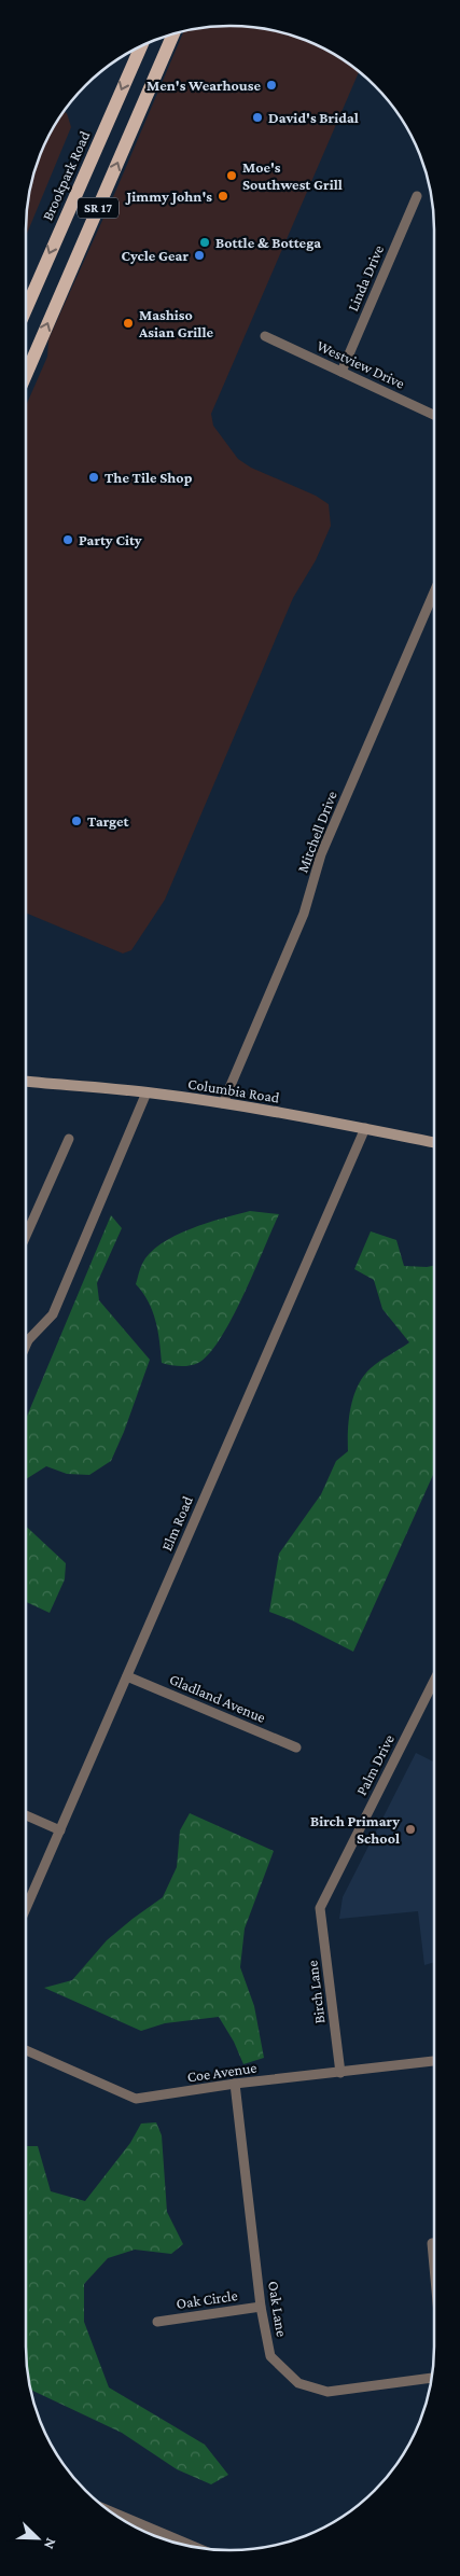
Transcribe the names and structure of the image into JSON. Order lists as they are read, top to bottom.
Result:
{
  "streets": {
    "main road": ["Brookpark Road", "SR 17"],
    "street": [
      "Linda Drive",
      "Westview Drive",
      "Mitchell Drive",
      "Columbia Road",
      "Elm Road",
      "Gladland Avenue",
      "Palm Drive",
      "Birch Lane",
      "Coe Avenue",
      "Oak Circle",
      "Oak Lane"
    ]
  },
  "crossings": [
    ["Linda Drive", "Westview Drive"],
    ["Mitchell Drive", "Columbia Road"],
    ["Columbia Road", "Elm Road"],
    ["Elm Road", "Gladland Avenue"],
    ["Palm Drive", "Birch Lane"],
    ["Birch Lane", "Coe Avenue"],
    ["Coe Avenue", "Oak Lane"],
    ["Oak Circle", "Oak Lane"]
  ],
  "places": [
    "Men's Wearhouse",
    "David's Bridal",
    "Moe's Southwest Grill",
    "Jimmy John's",
    "Bottle & Bottega",
    "Cycle Gear",
    "Mashiso Asian Grille",
    "The Tile Shop",
    "Party City",
    "Target",
    "Birch Primary School"
  ],
  "north": "bottom right"
}
